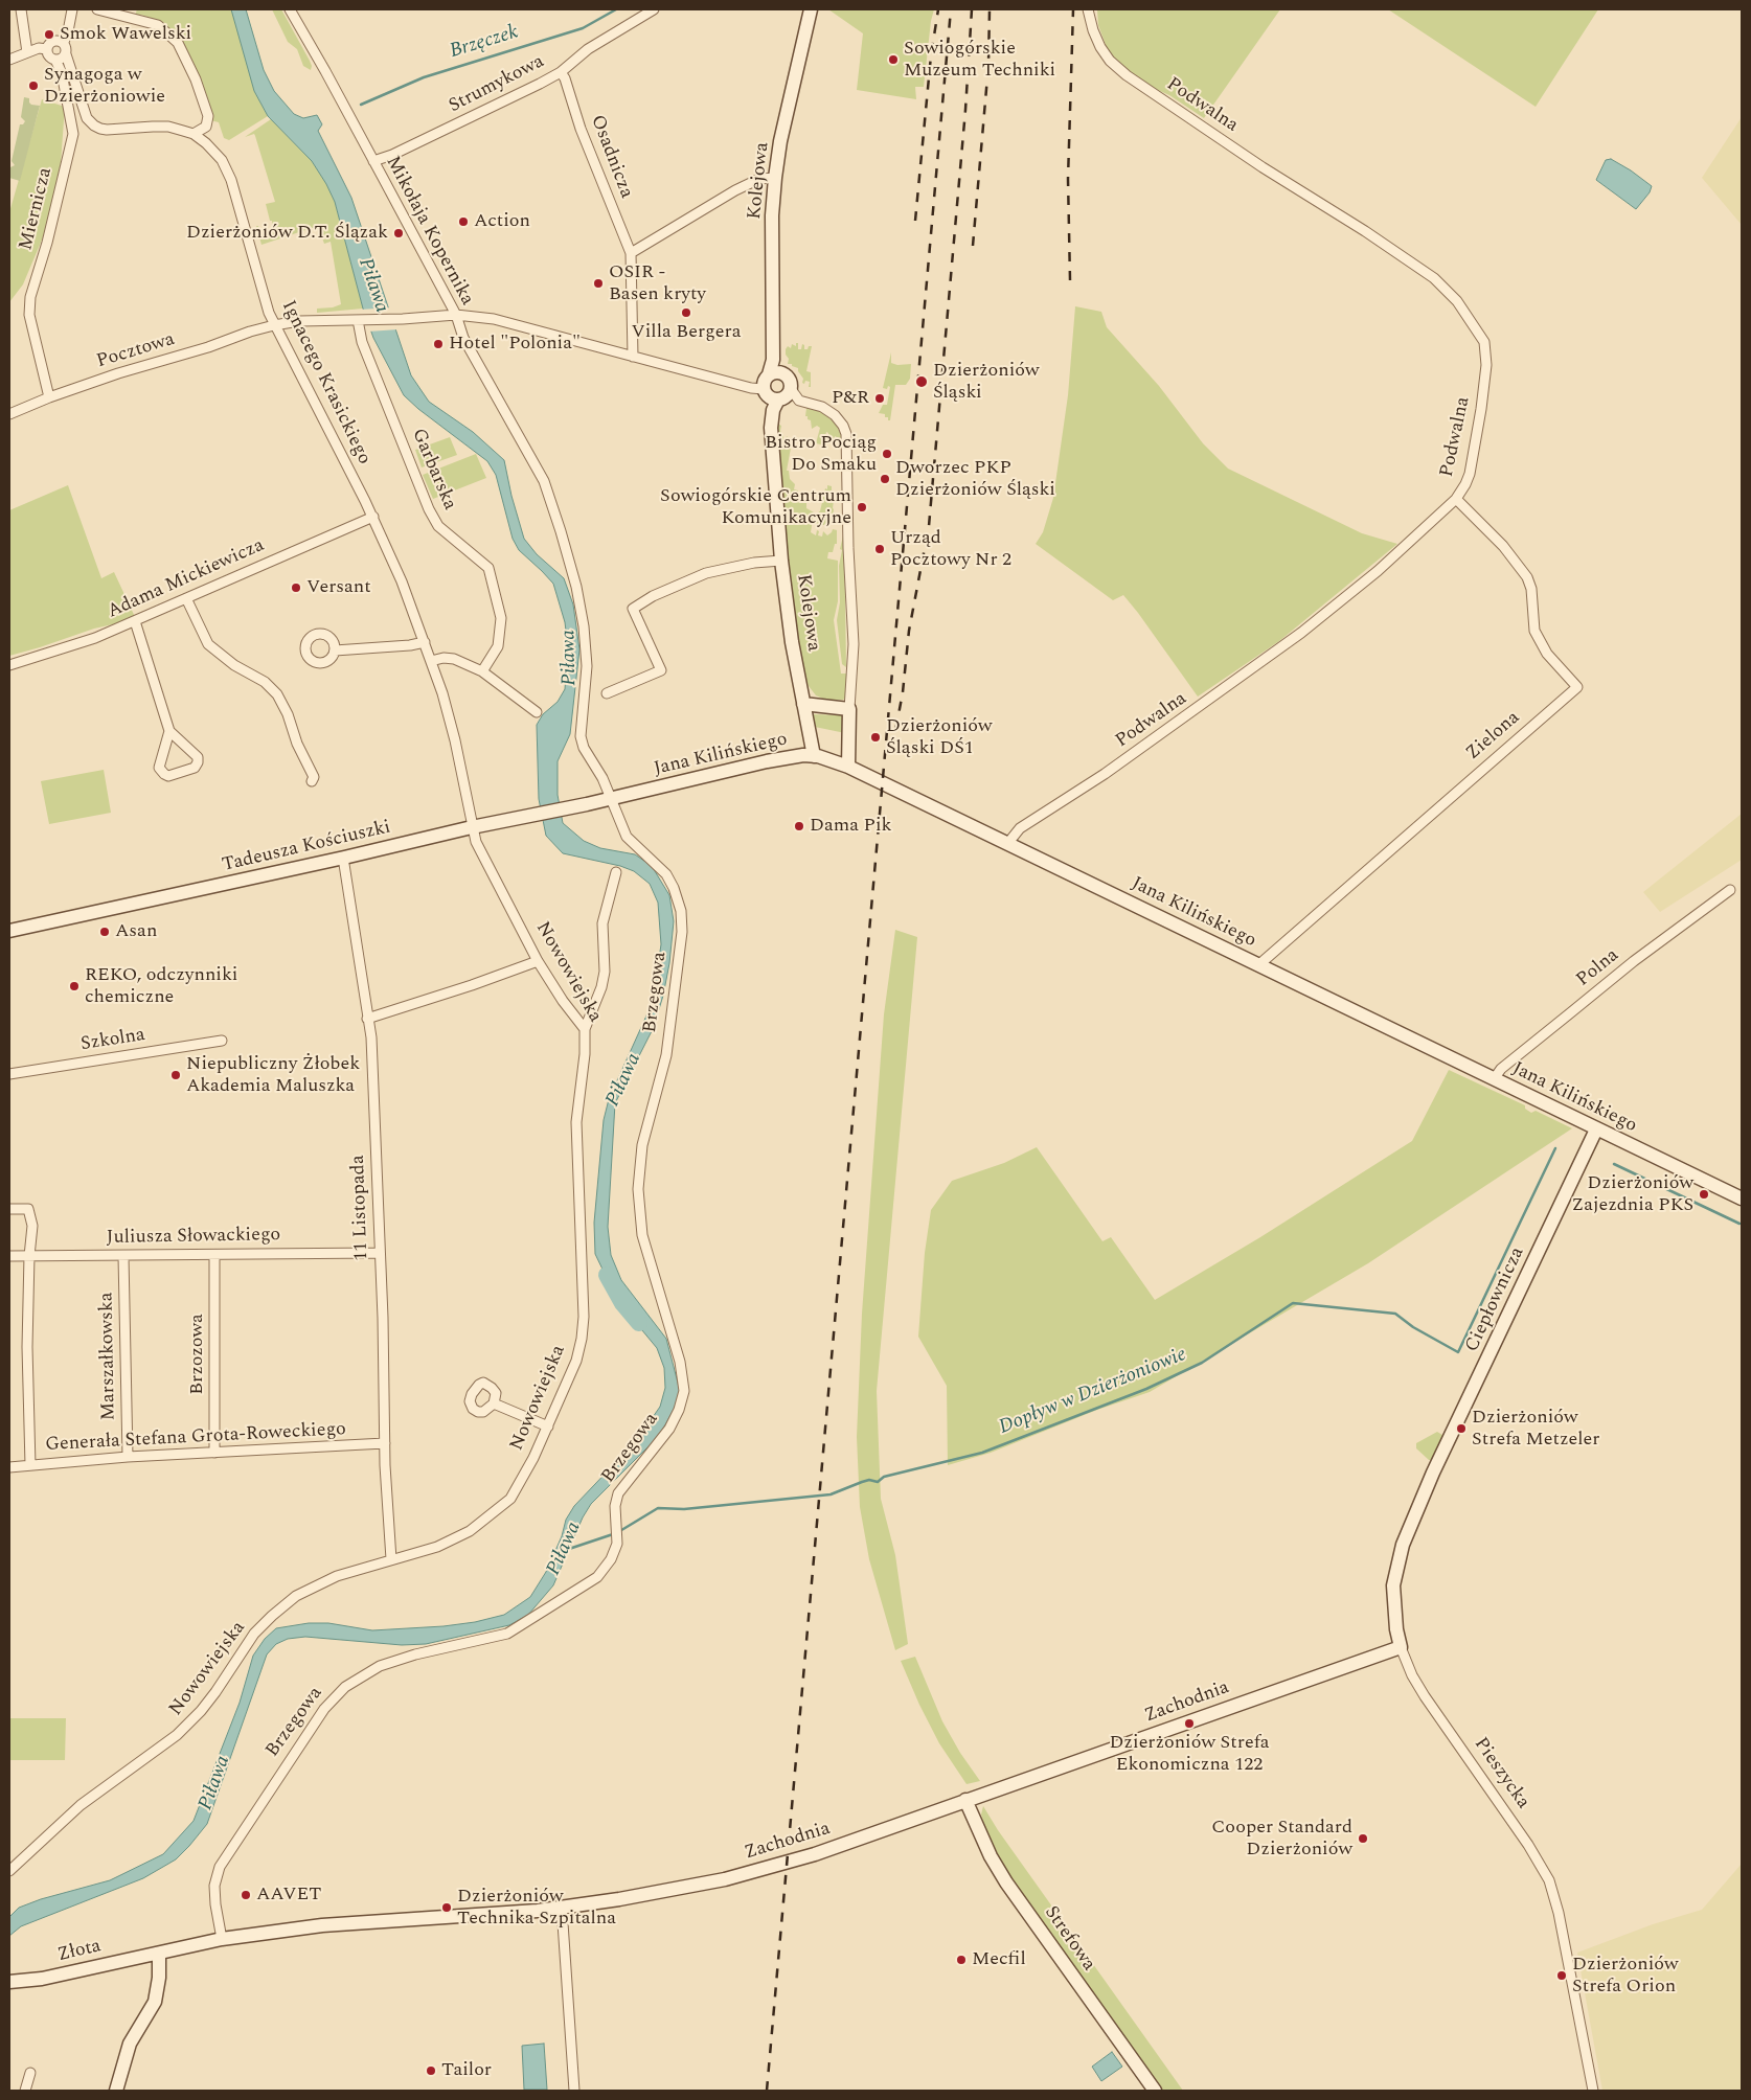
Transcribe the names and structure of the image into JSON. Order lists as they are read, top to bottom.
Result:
{
  "streets": {
    "street": [
      "Strumykowa",
      "Podwalna",
      "Osadnicza",
      "Kolejowa",
      "Miernicza",
      "Mikołaja Kopernika",
      "Pocztowa",
      "Ignacego Krasickiego",
      "Garbarska",
      "Adama Mickiewicza",
      "Zielona",
      "Jana Kilińskiego",
      "Tadeusza Kościuszki",
      "Polna",
      "Nowowiejska",
      "Brzegowa",
      "Szkolna",
      "11 Listopada",
      "Juliusza Słowackiego",
      "Ciepłownicza",
      "Brzozowa",
      "Marszałkowska",
      "Generała Stefana Grota-Roweckiego",
      "Zachodnia",
      "Pieszycka",
      "Strefowa",
      "Złota"
    ]
  },
  "crossings": [
    ["Strumykowa", "Osadnicza"],
    ["Strumykowa", "Mikołaja Kopernika"],
    ["Podwalna", "Zielona"],
    ["Podwalna", "Jana Kilińskiego"],
    ["Osadnicza", "Pocztowa"],
    ["Kolejowa", "Pocztowa"],
    ["Kolejowa", "Jana Kilińskiego"],
    ["Miernicza", "Pocztowa"],
    ["Miernicza", "Ignacego Krasickiego"],
    ["Mikołaja Kopernika", "Pocztowa"],
    ["Mikołaja Kopernika", "Jana Kilińskiego"],
    ["Mikołaja Kopernika", "Tadeusza Kościuszki"],
    ["Mikołaja Kopernika", "Brzegowa"],
    ["Pocztowa", "Ignacego Krasickiego"],
    ["Pocztowa", "Garbarska"],
    ["Ignacego Krasickiego", "Adama Mickiewicza"],
    ["Ignacego Krasickiego", "Nowowiejska"],
    ["Zielona", "Jana Kilińskiego"],
    ["Jana Kilińskiego", "Tadeusza Kościuszki"],
    ["Jana Kilińskiego", "Polna"],
    ["Jana Kilińskiego", "Brzegowa"],
    ["Jana Kilińskiego", "Ciepłownicza"],
    ["Tadeusza Kościuszki", "Nowowiejska"],
    ["Tadeusza Kościuszki", "Brzegowa"],
    ["Tadeusza Kościuszki", "11 Listopada"],
    ["Nowowiejska", "11 Listopada"],
    ["Brzegowa", "Zachodnia"],
    ["11 Listopada", "Juliusza Słowackiego"],
    ["11 Listopada", "Generała Stefana Grota-Roweckiego"],
    ["Juliusza Słowackiego", "Brzozowa"],
    ["Juliusza Słowackiego", "Marszałkowska"],
    ["Ciepłownicza", "Pieszycka"],
    ["Brzozowa", "Generała Stefana Grota-Roweckiego"],
    ["Marszałkowska", "Generała Stefana Grota-Roweckiego"],
    ["Zachodnia", "Pieszycka"],
    ["Zachodnia", "Strefowa"],
    ["Zachodnia", "Złota"]
  ],
  "water": ["Brzęczek", "Piława", "Dopływ w Dzierżoniowie"],
  "places": [
    "Smok Wawelski",
    "Sowiogórskie Muzeum Techniki",
    "Synagoga w Dzierżoniowie",
    "Action",
    "Dzierżoniów D.T. Ślązak",
    "OSIR - Basen kryty",
    "Villa Bergera",
    "Hotel \"Polonia\"",
    "Dzierżoniów Śląski",
    "P&R",
    "Bistro Pociąg Do Smaku",
    "Dworzec PKP Dzierżoniów Śląski",
    "Sowiogórskie Centrum Komunikacyjne",
    "Urząd Pocztowy Nr 2",
    "Versant",
    "Dzierżoniów Śląski DŚ1",
    "Dama Pik",
    "Asan",
    "REKO, odczynniki chemiczne",
    "Niepubliczny Żłobek Akademia Maluszka",
    "Dzierżoniów Zajezdnia PKS",
    "Dzierżoniów Strefa Metzeler",
    "Dzierżoniów Strefa Ekonomiczna 122",
    "Cooper Standard Dzierżoniów",
    "AAVET",
    "Dzierżoniów Technika Szpitalna",
    "Mecfil",
    "Dzierżoniów Strefa Orion",
    "Tailor"
  ]
}
